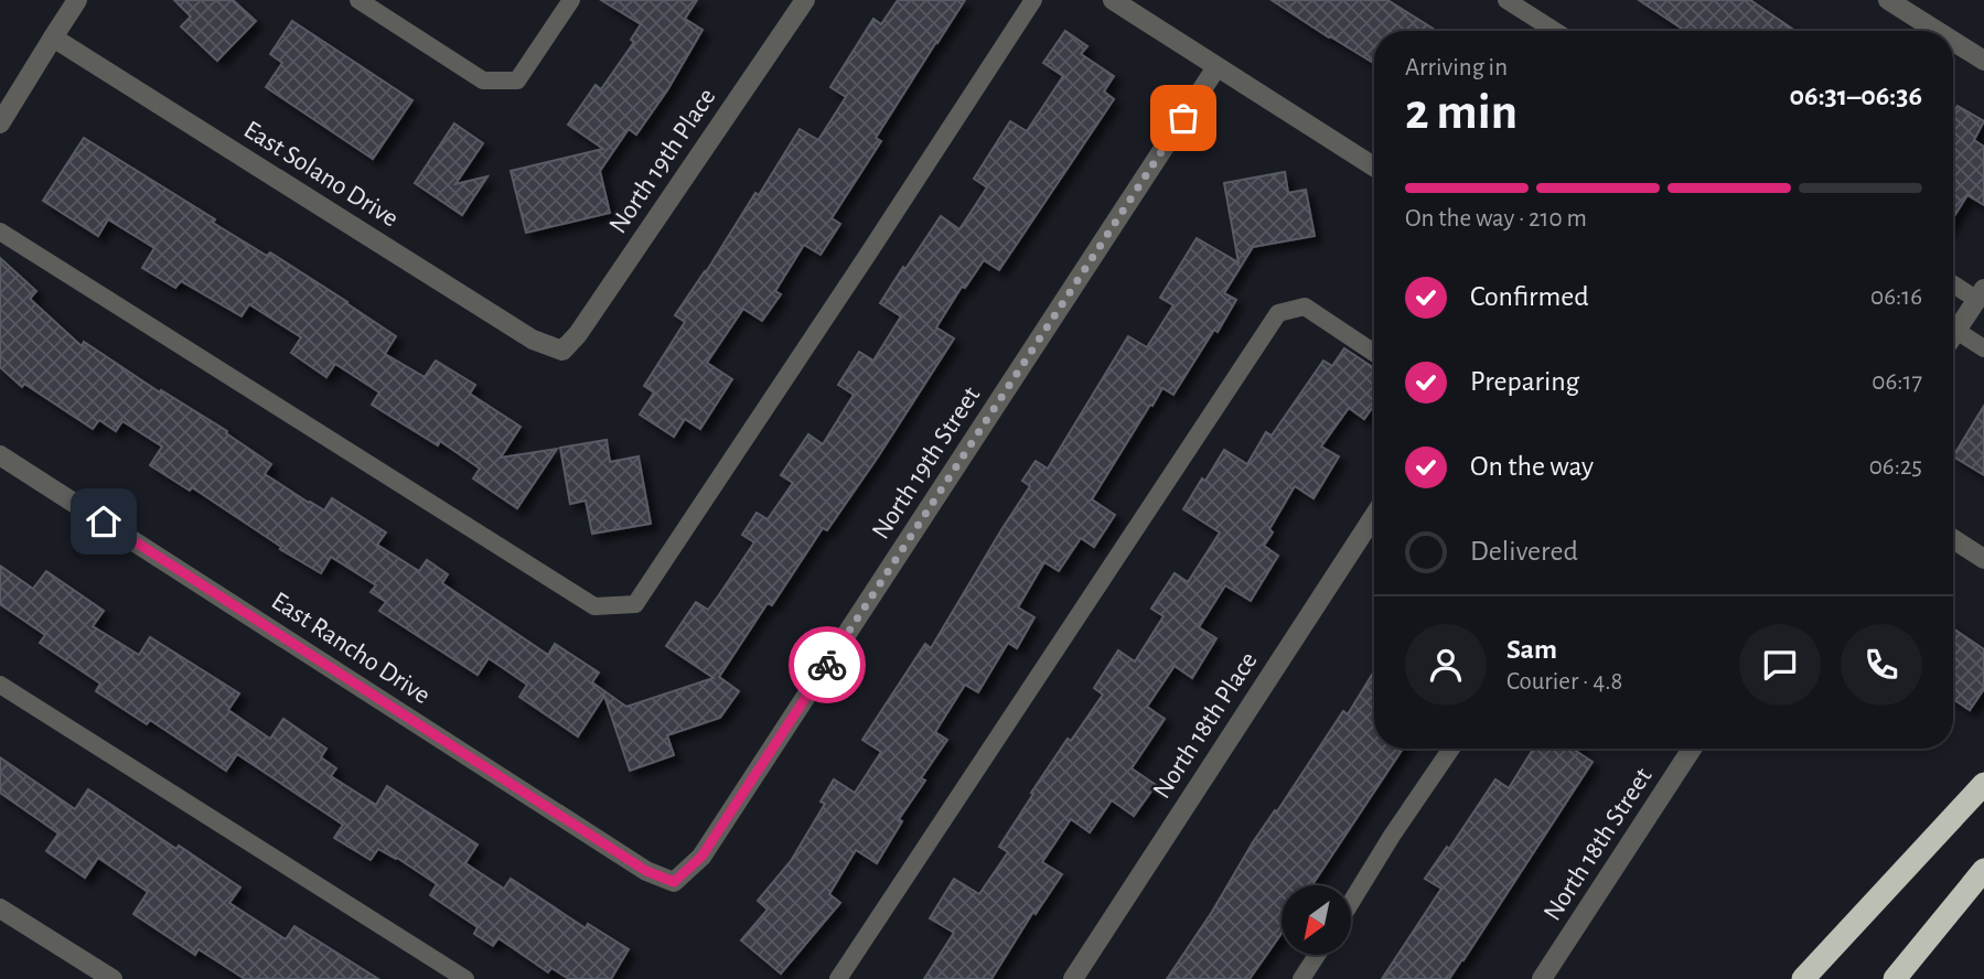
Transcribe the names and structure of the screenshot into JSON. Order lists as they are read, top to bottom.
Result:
{
  "streets": {
    "street": [
      "North 19th Place",
      "East Solano Drive",
      "North 19th Street",
      "East Rancho Drive",
      "North 18th Place",
      "North 18th Street"
    ]
  },
  "crossings": [
    ["North 19th Place", "East Solano Drive"],
    ["North 19th Street", "East Rancho Drive"]
  ],
  "north": "bottom left",
  "page": {
    "heading": ["2 min", "Arriving in", "06:31–06:36"],
    "panel": ["Sam", "Courier · 4.8"],
    "bar": "On the way · 210 m",
    "list": [
      ["Confirmed", "06:16"],
      ["Preparing", "06:17"],
      ["On the way", "06:25"],
      "Delivered"
    ]
  }
}
